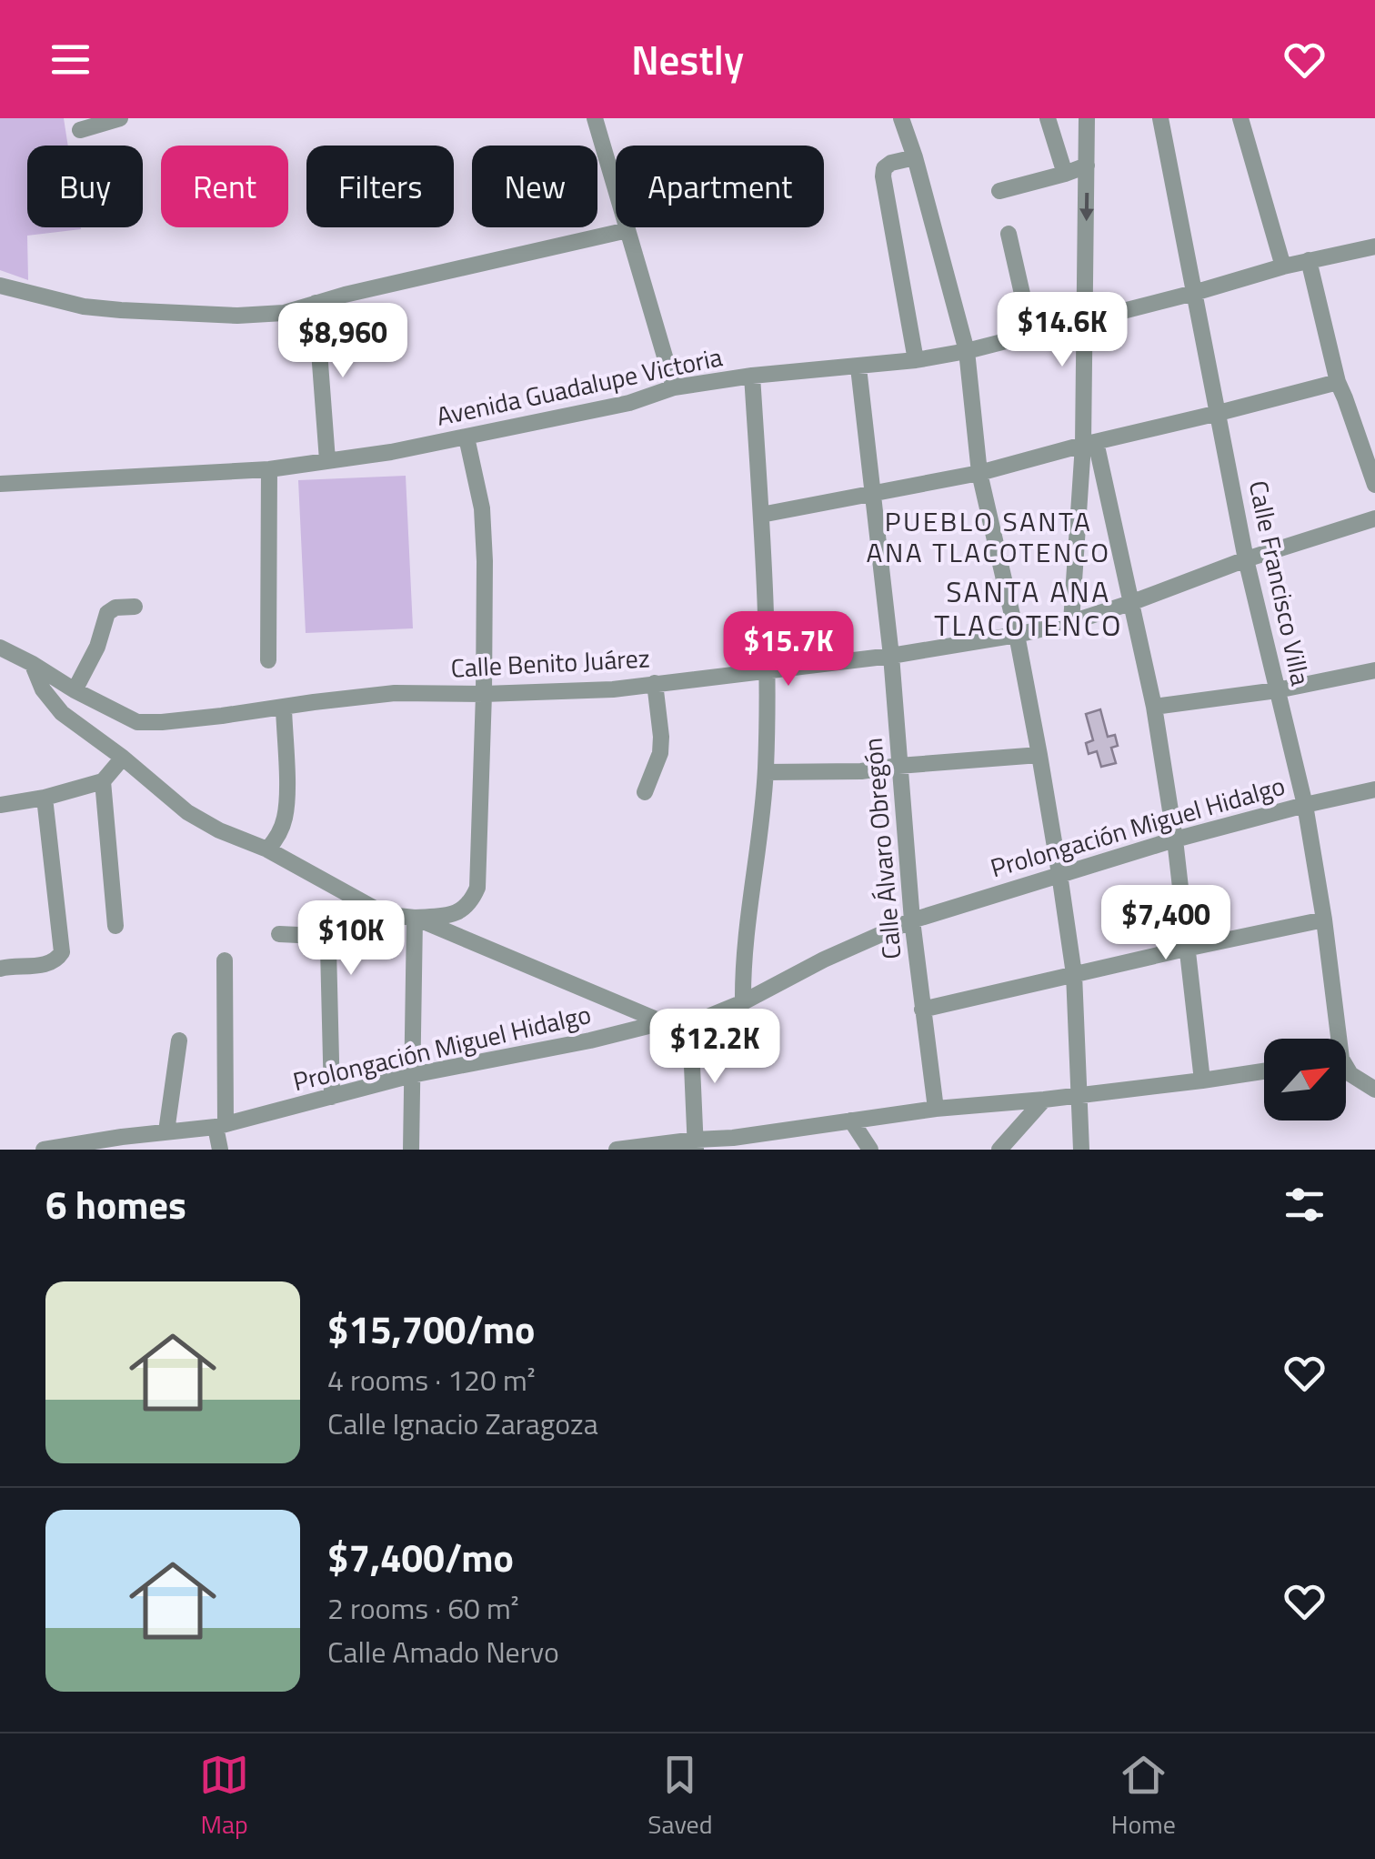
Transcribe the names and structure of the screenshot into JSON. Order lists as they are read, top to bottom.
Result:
{
  "streets": {
    "street": [
      "Avenida Guadalupe Victoria",
      "Calle Francisco Villa",
      "Calle Benito Juárez",
      "Prolongación Miguel Hidalgo",
      "Calle Álvaro Obregón"
    ]
  },
  "crossings": [
    ["Avenida Guadalupe Victoria", "Calle Francisco Villa"],
    ["Avenida Guadalupe Victoria", "Calle Álvaro Obregón"],
    ["Calle Francisco Villa", "Calle Benito Juárez"],
    ["Calle Francisco Villa", "Prolongación Miguel Hidalgo"],
    ["Calle Benito Juárez", "Calle Álvaro Obregón"],
    ["Prolongación Miguel Hidalgo", "Calle Álvaro Obregón"]
  ],
  "districts": ["PUEBLO SANTA ANA TLACOTENCO", "SANTA ANA TLACOTENCO"],
  "north": "top right",
  "page": {
    "header": "Nestly",
    "chip": [
      "Buy",
      "Rent",
      "Filters",
      "New",
      "Apartment"
    ],
    "price": [
      "$14.6K",
      "$8,960",
      "$15.7K",
      "$7,400",
      "$10K",
      "$12.2K"
    ],
    "heading": "6 homes",
    "list": [
      {
        "name": "$15,700/mo",
        "note": "4 rooms · 120 m² · Calle Ignacio Zaragoza"
      },
      {
        "name": "$7,400/mo",
        "note": "2 rooms · 60 m² · Calle Amado Nervo"
      }
    ],
    "tabs": ["Map", "Saved", "Home"]
  }
}
